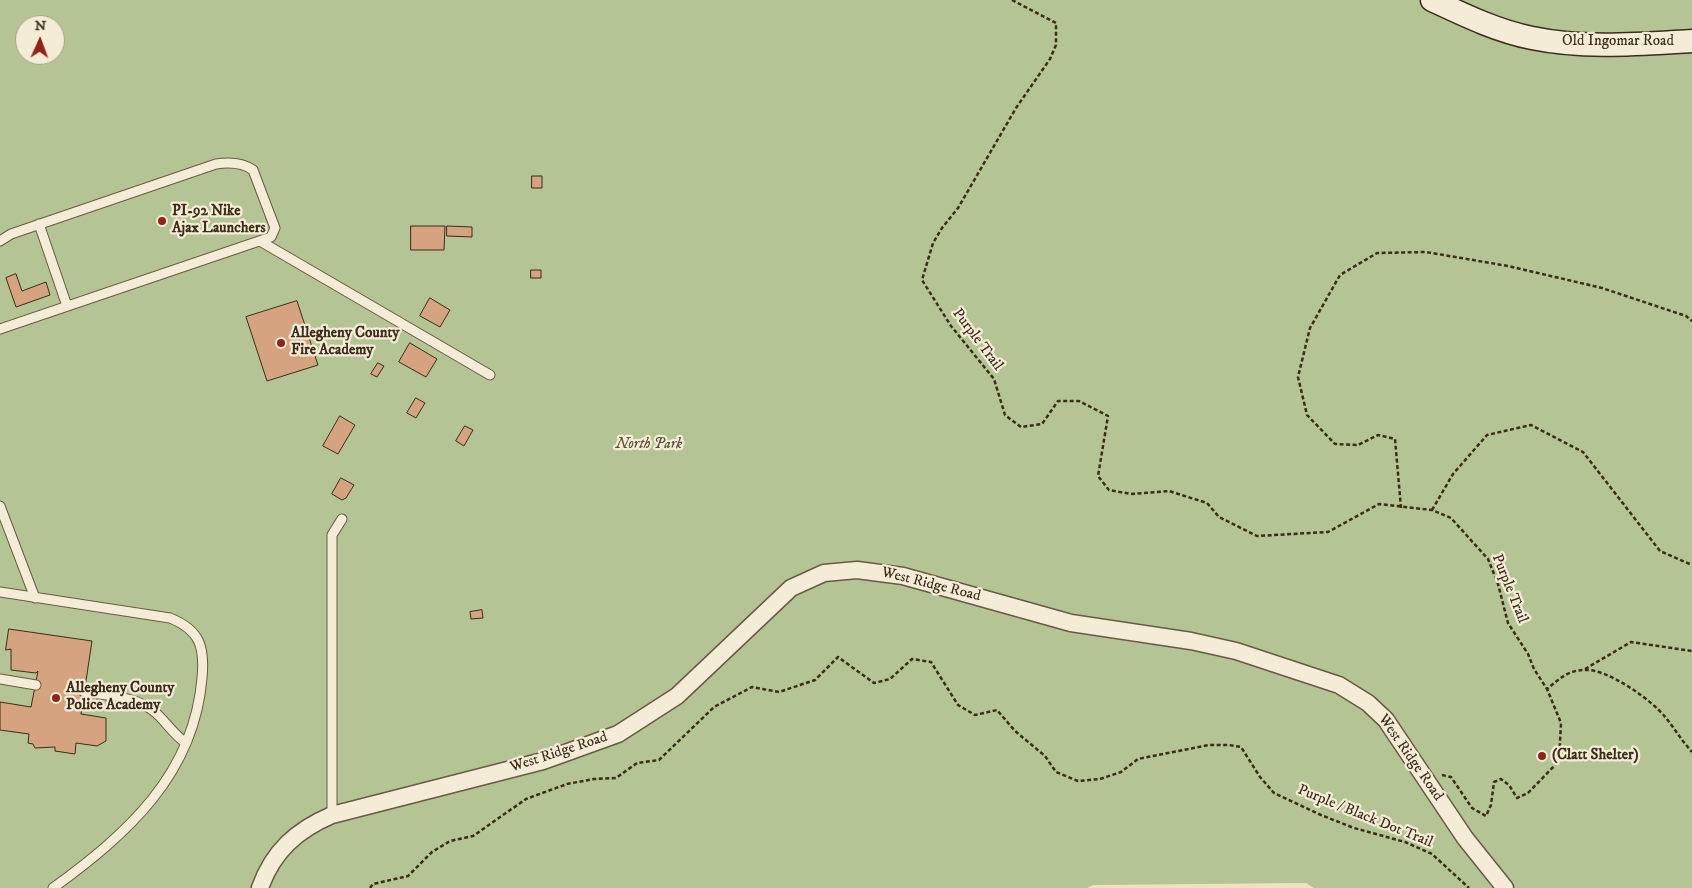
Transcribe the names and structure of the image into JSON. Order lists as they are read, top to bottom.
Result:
{
  "streets": {
    "street": ["Old Ingomar Road", "West Ridge Road"],
    "path": ["Purple Trail", "Purple / Black Dot Trail"]
  },
  "crossings": [
    ["Purple Trail", "West Ridge Road"]
  ],
  "parks": ["North Park"],
  "places": [
    "PI-92 Nike Ajax Launchers",
    "Allegheny County Fire Academy",
    "Allegheny County Police Academy",
    "(Clatt Shelter)"
  ],
  "north": "top"
}
